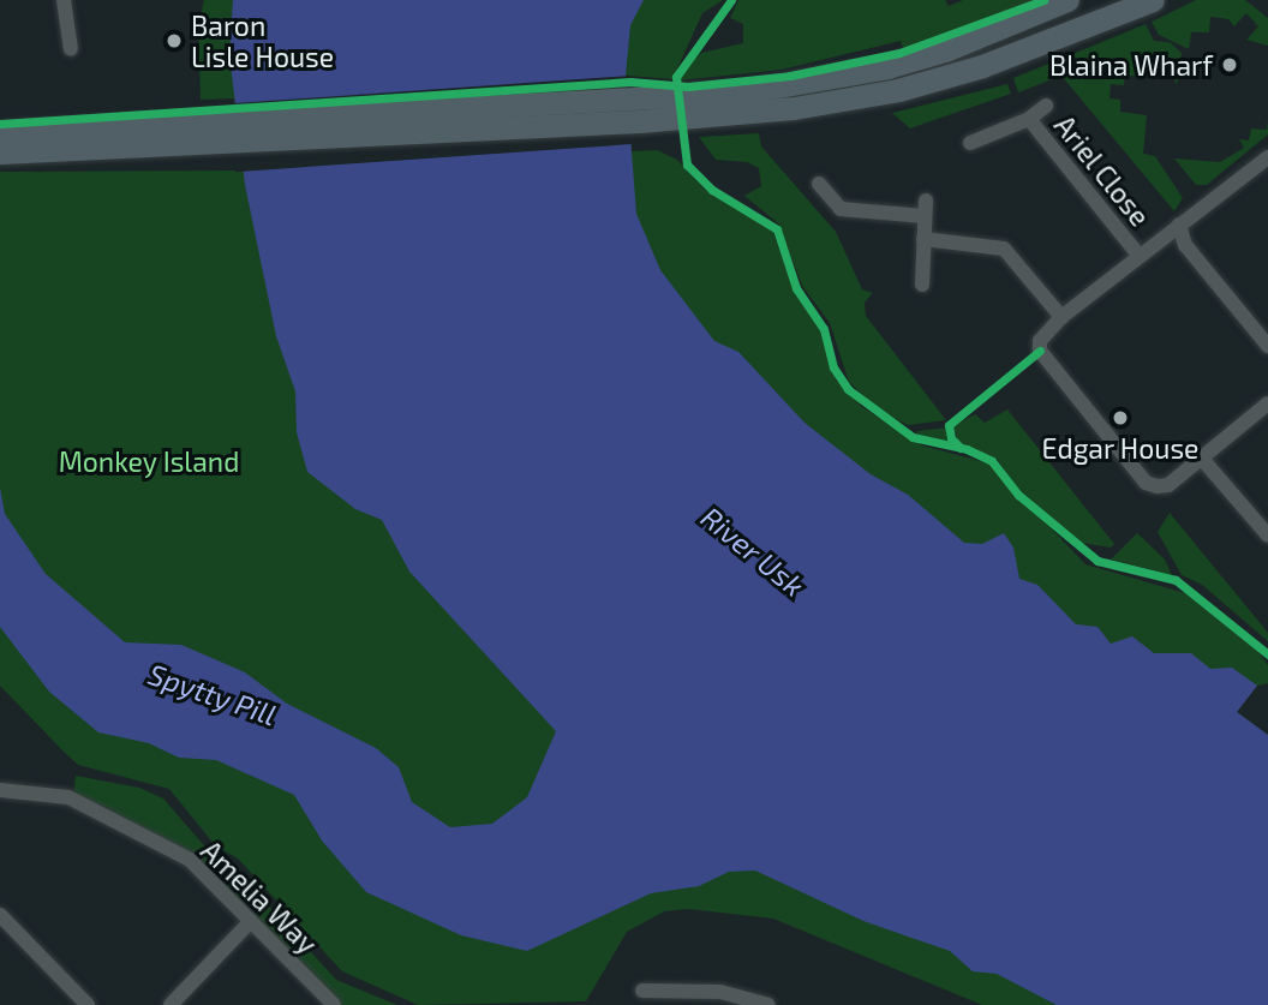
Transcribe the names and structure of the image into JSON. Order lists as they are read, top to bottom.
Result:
{
  "streets": {
    "street": ["Ariel Close", "Amelia Way"]
  },
  "water": ["River Usk", "Spytty Pill"],
  "parks": ["Monkey Island"],
  "places": ["Baron Lisle House", "Blaina Wharf", "Edgar House"]
}
